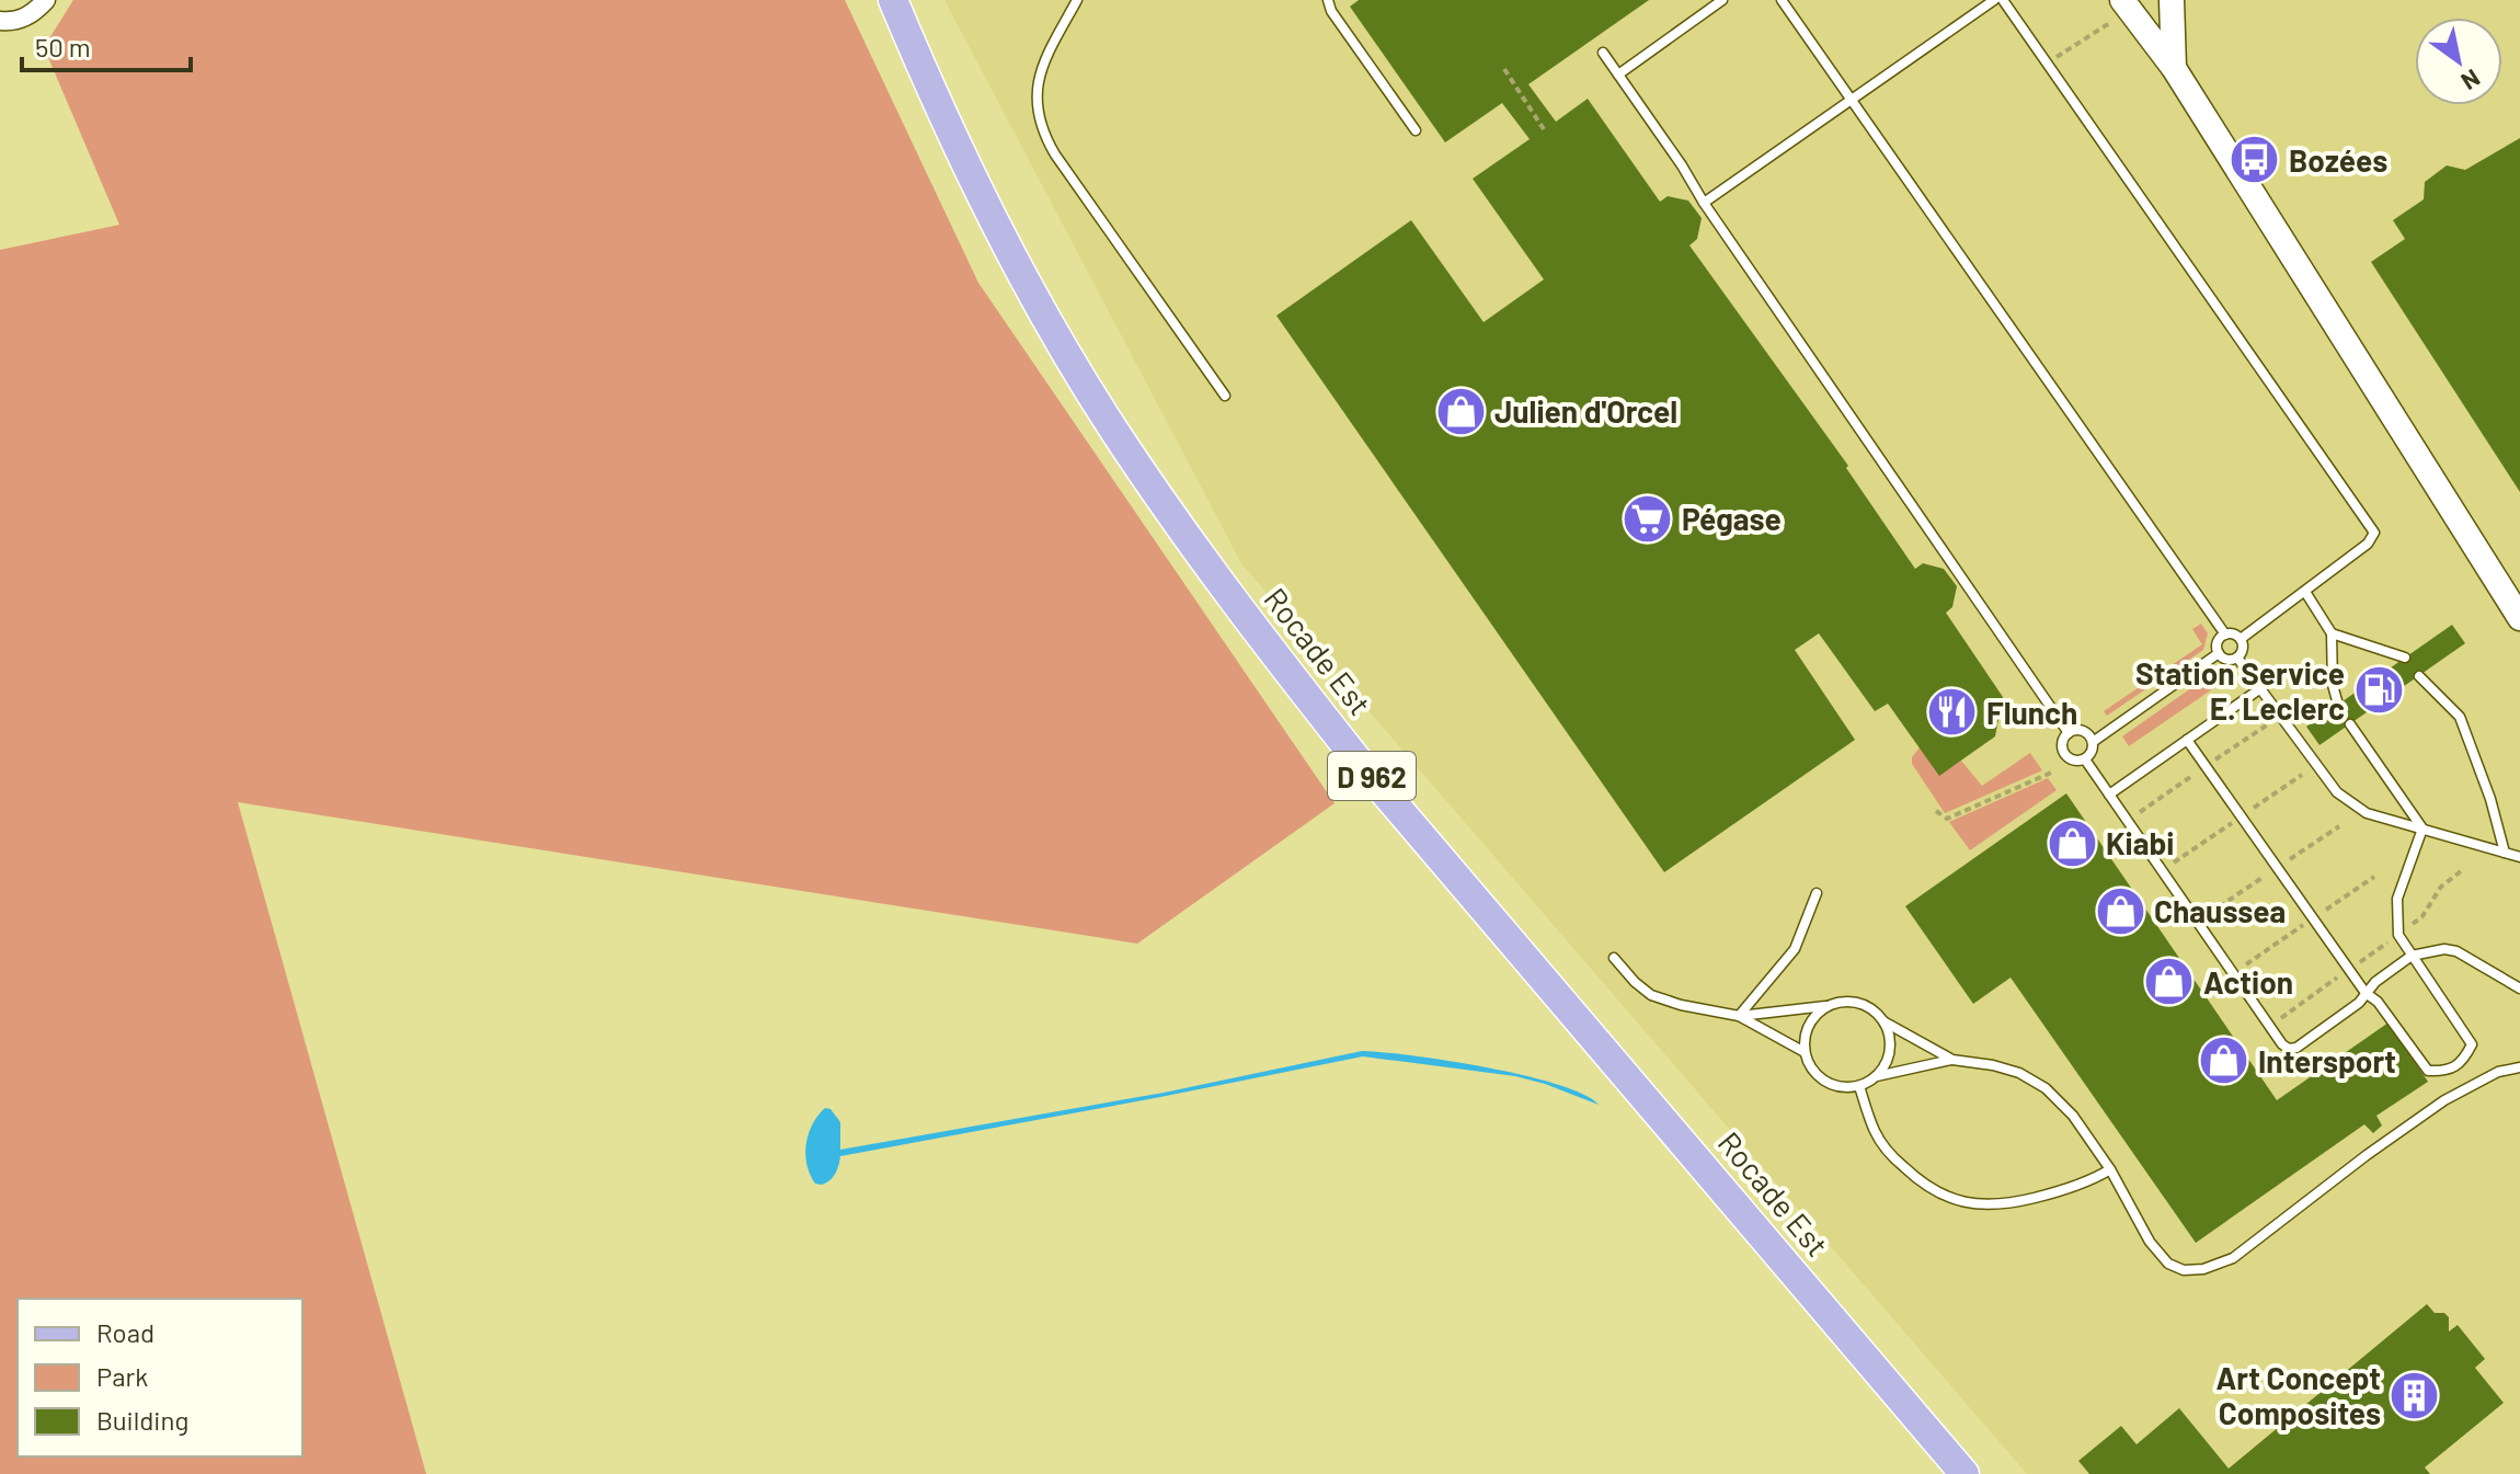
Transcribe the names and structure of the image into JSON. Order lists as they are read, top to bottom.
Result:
{
  "streets": {
    "main road": ["Rocade Est", "D 962"]
  },
  "places": {
    "bus stop": ["Bozées"],
    "shop": [
      "Julien d'Orcel",
      "Kiabi",
      "Chaussea",
      "Action",
      "Intersport"
    ],
    "supermarket": ["Pégase"],
    "fuel station": ["Station Service E. Leclerc"],
    "restaurant": ["Flunch"],
    "building": ["Art Concept Composites"]
  },
  "legend": ["Road", "Park", "Building"],
  "scale_bar": "50 m",
  "north": "bottom right"
}
